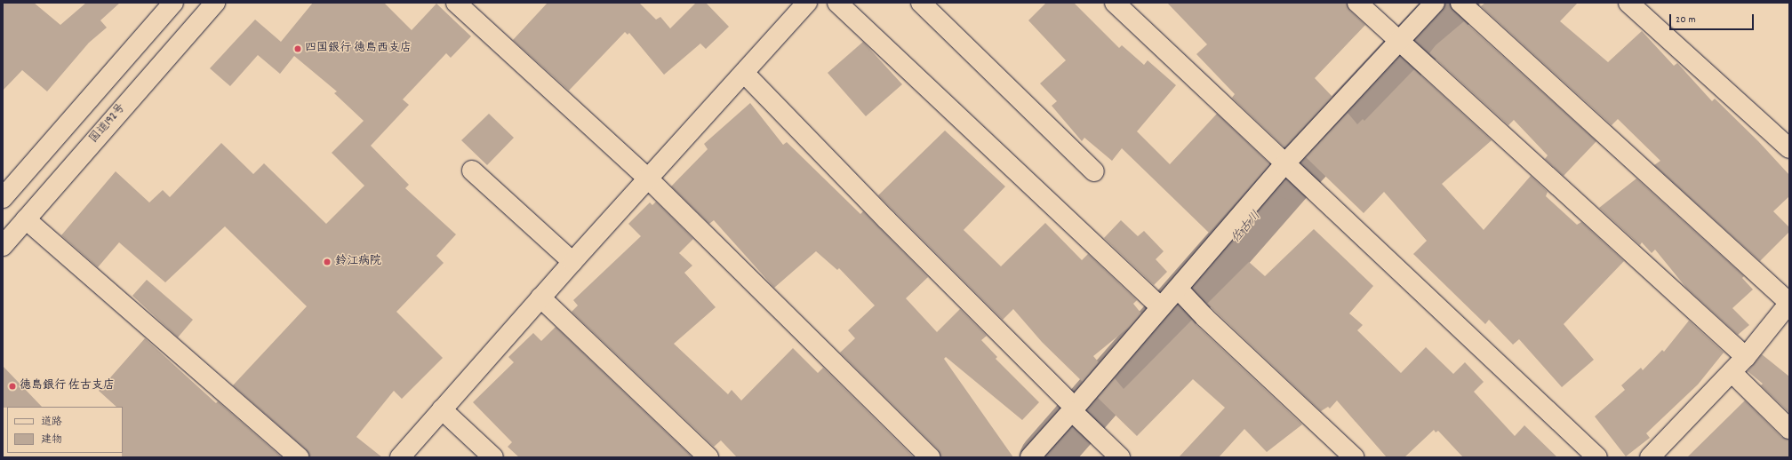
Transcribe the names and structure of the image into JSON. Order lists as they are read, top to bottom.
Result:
{
  "streets": {
    "main road": ["国道192号"]
  },
  "water": ["佐古川"],
  "places": ["四国銀行 徳島西支店", "鈴江病院", "徳島銀行 佐古支店"],
  "legend": ["道路", "建物"],
  "scale_bar": "20 m"
}
